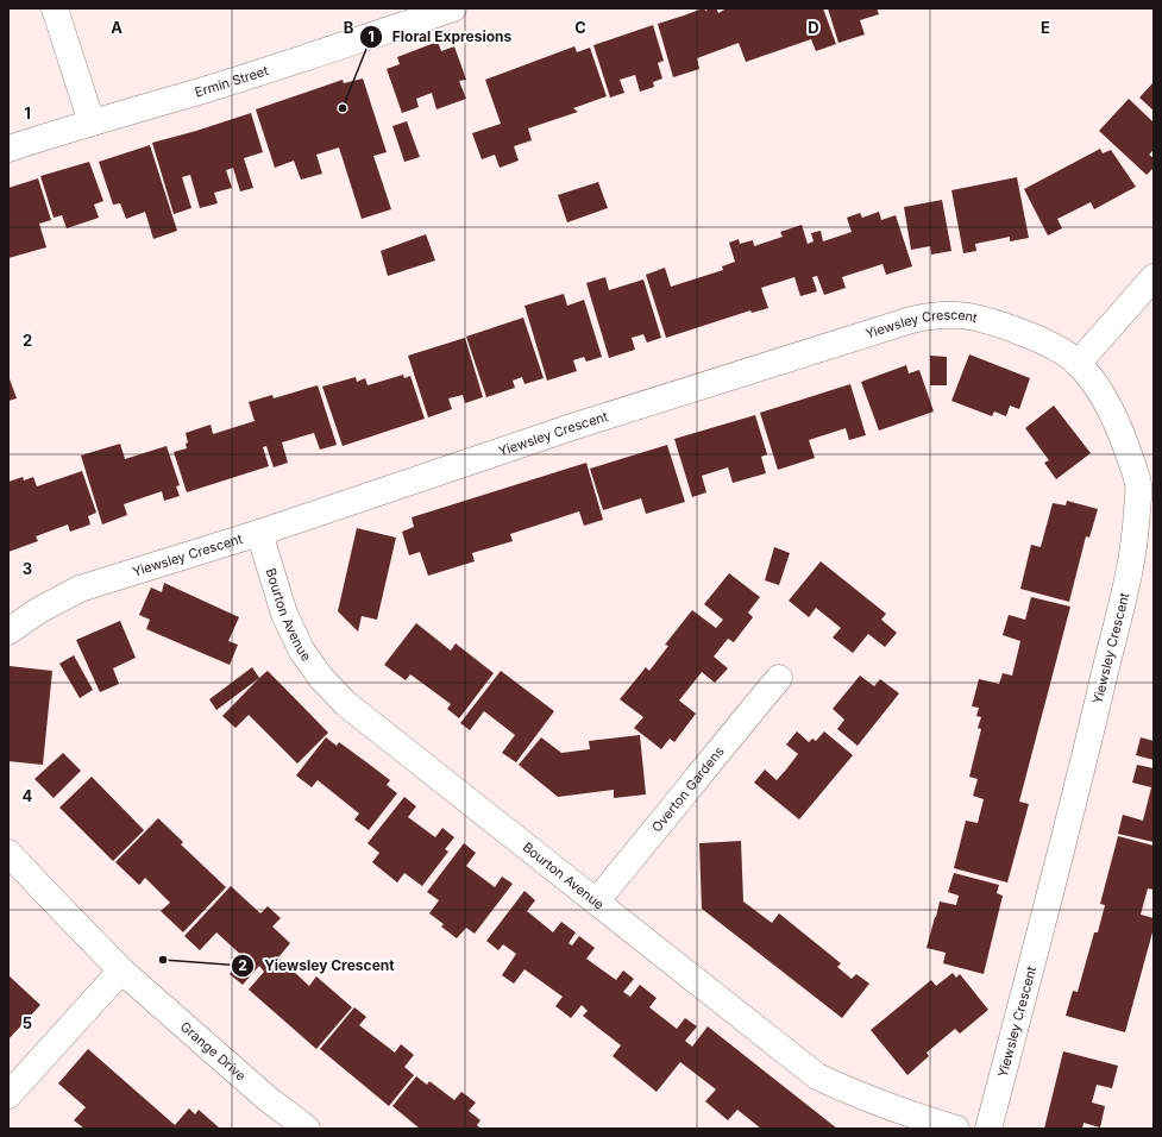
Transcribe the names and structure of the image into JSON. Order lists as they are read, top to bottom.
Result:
{
  "streets": {
    "street": [
      "Ermin Street",
      "Yiewsley Crescent",
      "Bourton Avenue",
      "Overton Gardens",
      "Grange Drive"
    ]
  },
  "crossings": [
    ["Yiewsley Crescent", "Bourton Avenue"],
    ["Bourton Avenue", "Overton Gardens"]
  ],
  "places": ["Floral Expresions", "Yiewsley Crescent"],
  "grid": {
    "columns": [
      "A",
      "B",
      "C",
      "D",
      "E"
    ],
    "rows": [
      "1",
      "2",
      "3",
      "4",
      "5"
    ]
  }
}
